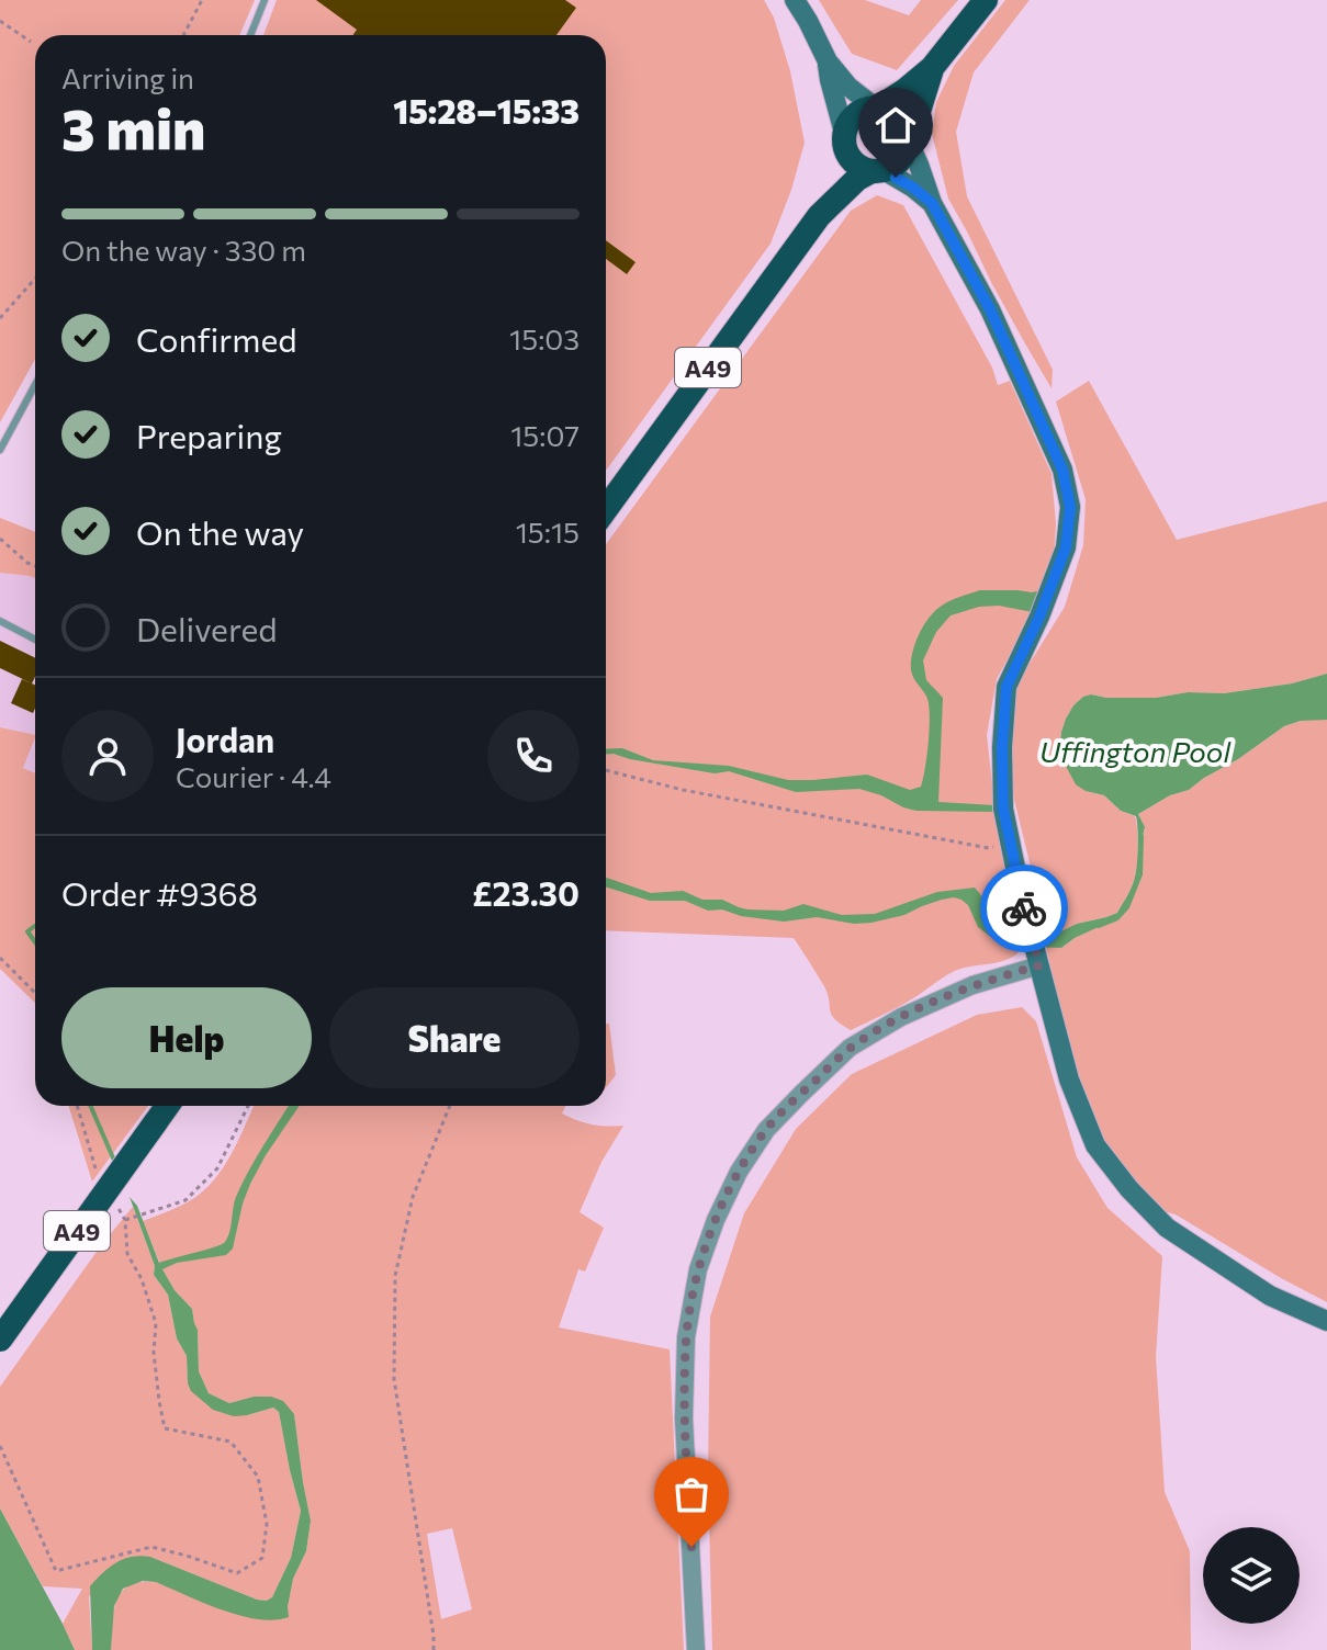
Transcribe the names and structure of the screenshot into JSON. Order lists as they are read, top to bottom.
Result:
{
  "streets": {
    "highway": ["A49"]
  },
  "water": ["Uffington Pool"],
  "page": {
    "heading": ["3 min", "Arriving in", "15:28–15:33"],
    "panel": [
      "Jordan",
      "Courier · 4.4",
      "Order #9368",
      "£23.30"
    ],
    "bar": "On the way · 330 m",
    "list": [
      ["Confirmed", "15:03"],
      ["Preparing", "15:07"],
      ["On the way", "15:15"],
      "Delivered"
    ],
    "buttons": ["Help", "Share"]
  }
}
